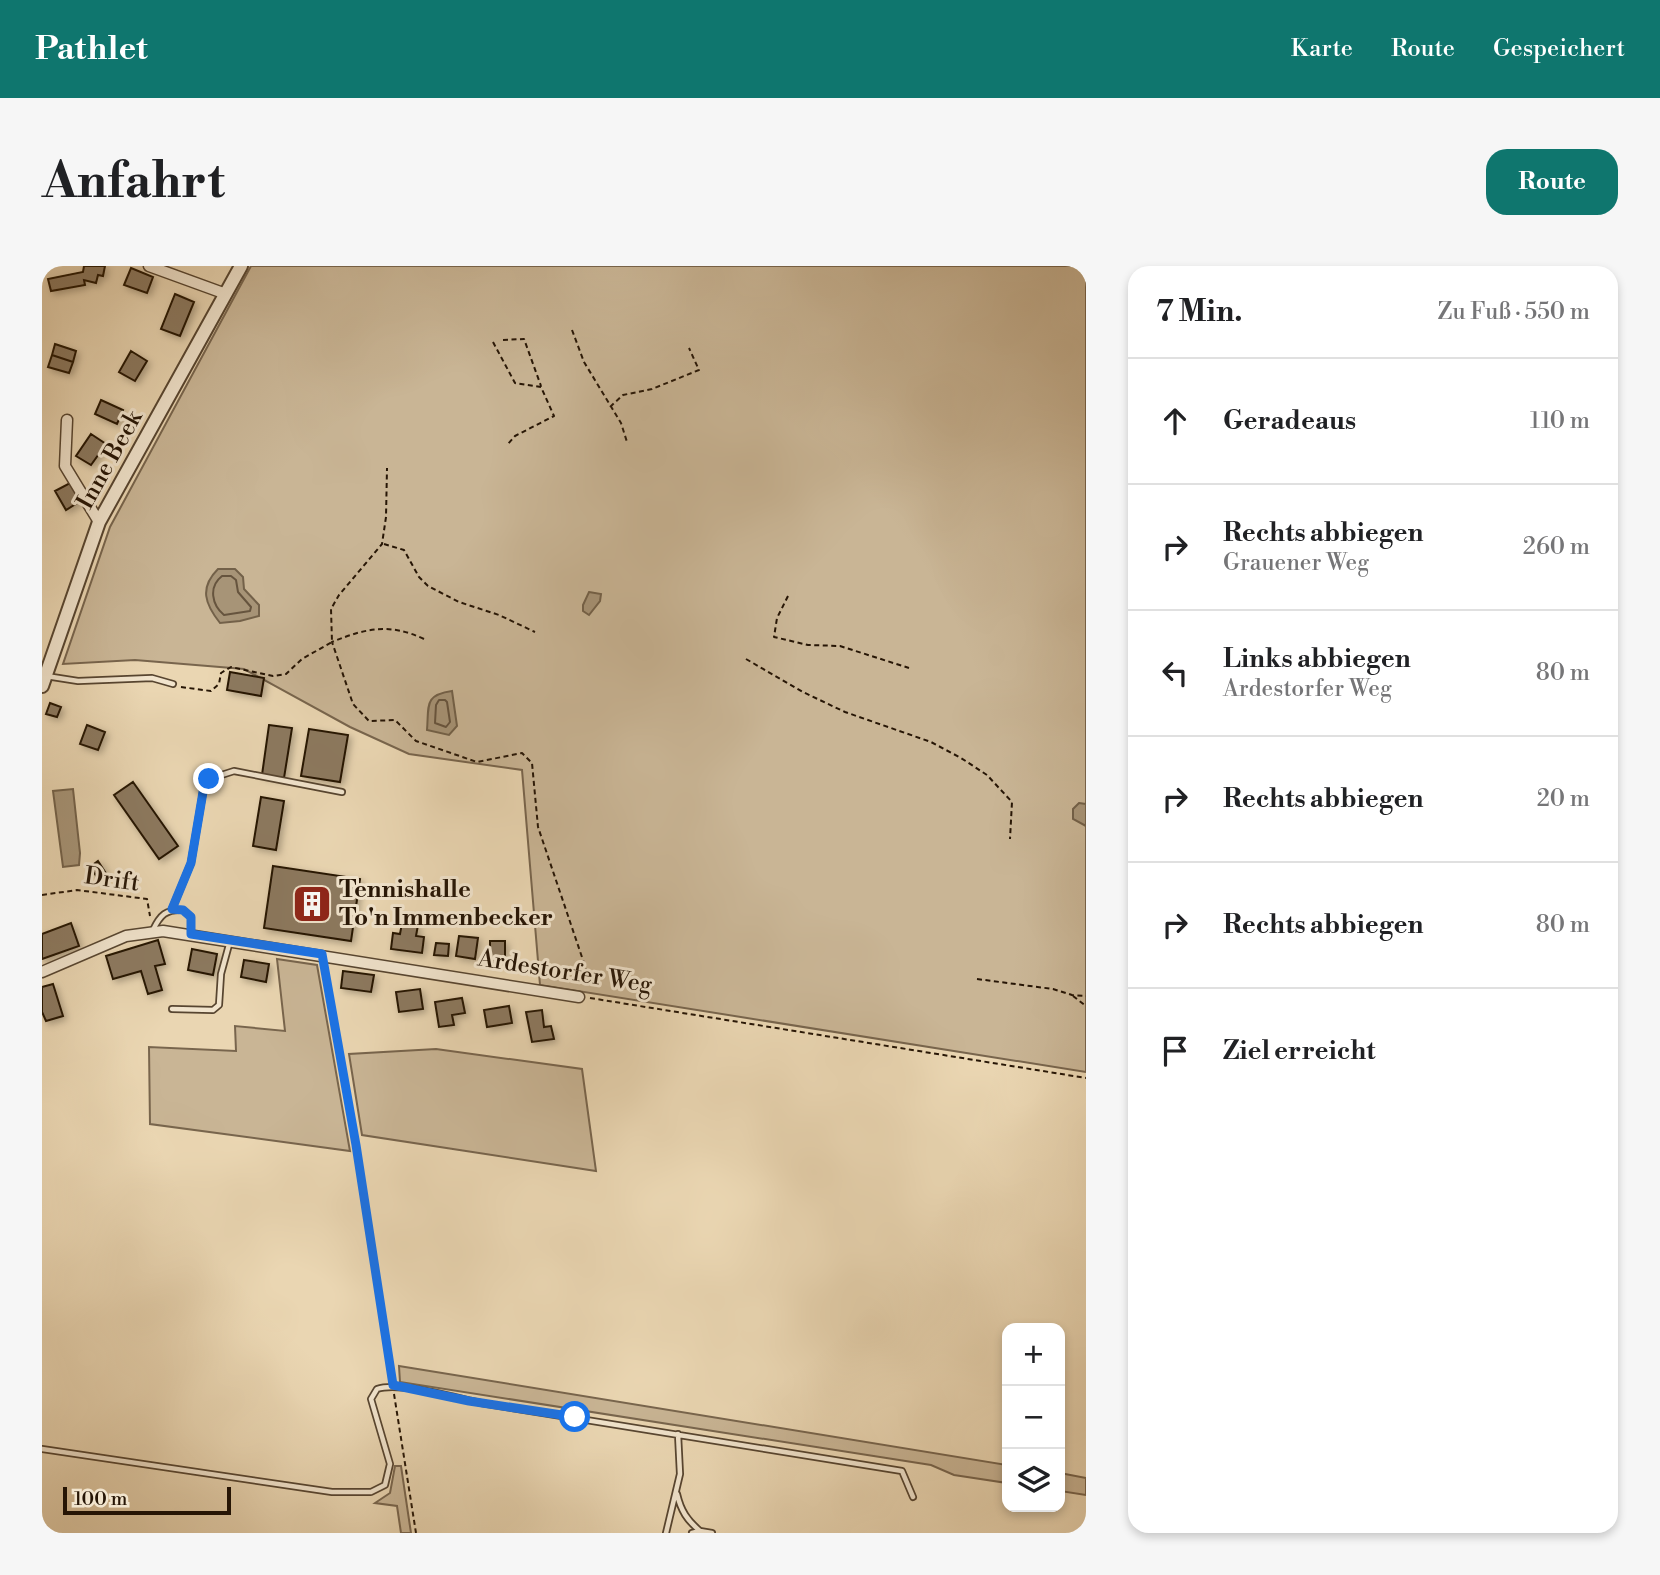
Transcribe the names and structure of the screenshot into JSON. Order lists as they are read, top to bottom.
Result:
{
  "streets": {
    "street": ["Inne Beek", "Ardestorfer Weg"],
    "path": ["Drift"]
  },
  "crossings": [
    ["Drift", "Ardestorfer Weg"]
  ],
  "places": {
    "building": ["Tennishalle To'n Immenbecker"]
  },
  "scale_bar": "100 m",
  "page": {
    "header": "Pathlet",
    "nav": ["Karte", "Route", "Gespeichert"],
    "buttons": "Route",
    "title": "Anfahrt",
    "heading": ["7 Min.", "Zu Fuß · 550 m"],
    "list": [
      ["Geradeaus", "110 m"],
      ["Rechts abbiegen", "Grauener Weg", "260 m"],
      ["Links abbiegen", "Ardestorfer Weg", "80 m"],
      ["Rechts abbiegen", "20 m"],
      ["Rechts abbiegen", "80 m"],
      "Ziel erreicht"
    ],
    "map_buttons": ["+", "−"],
    "scale": "100 m"
  }
}
